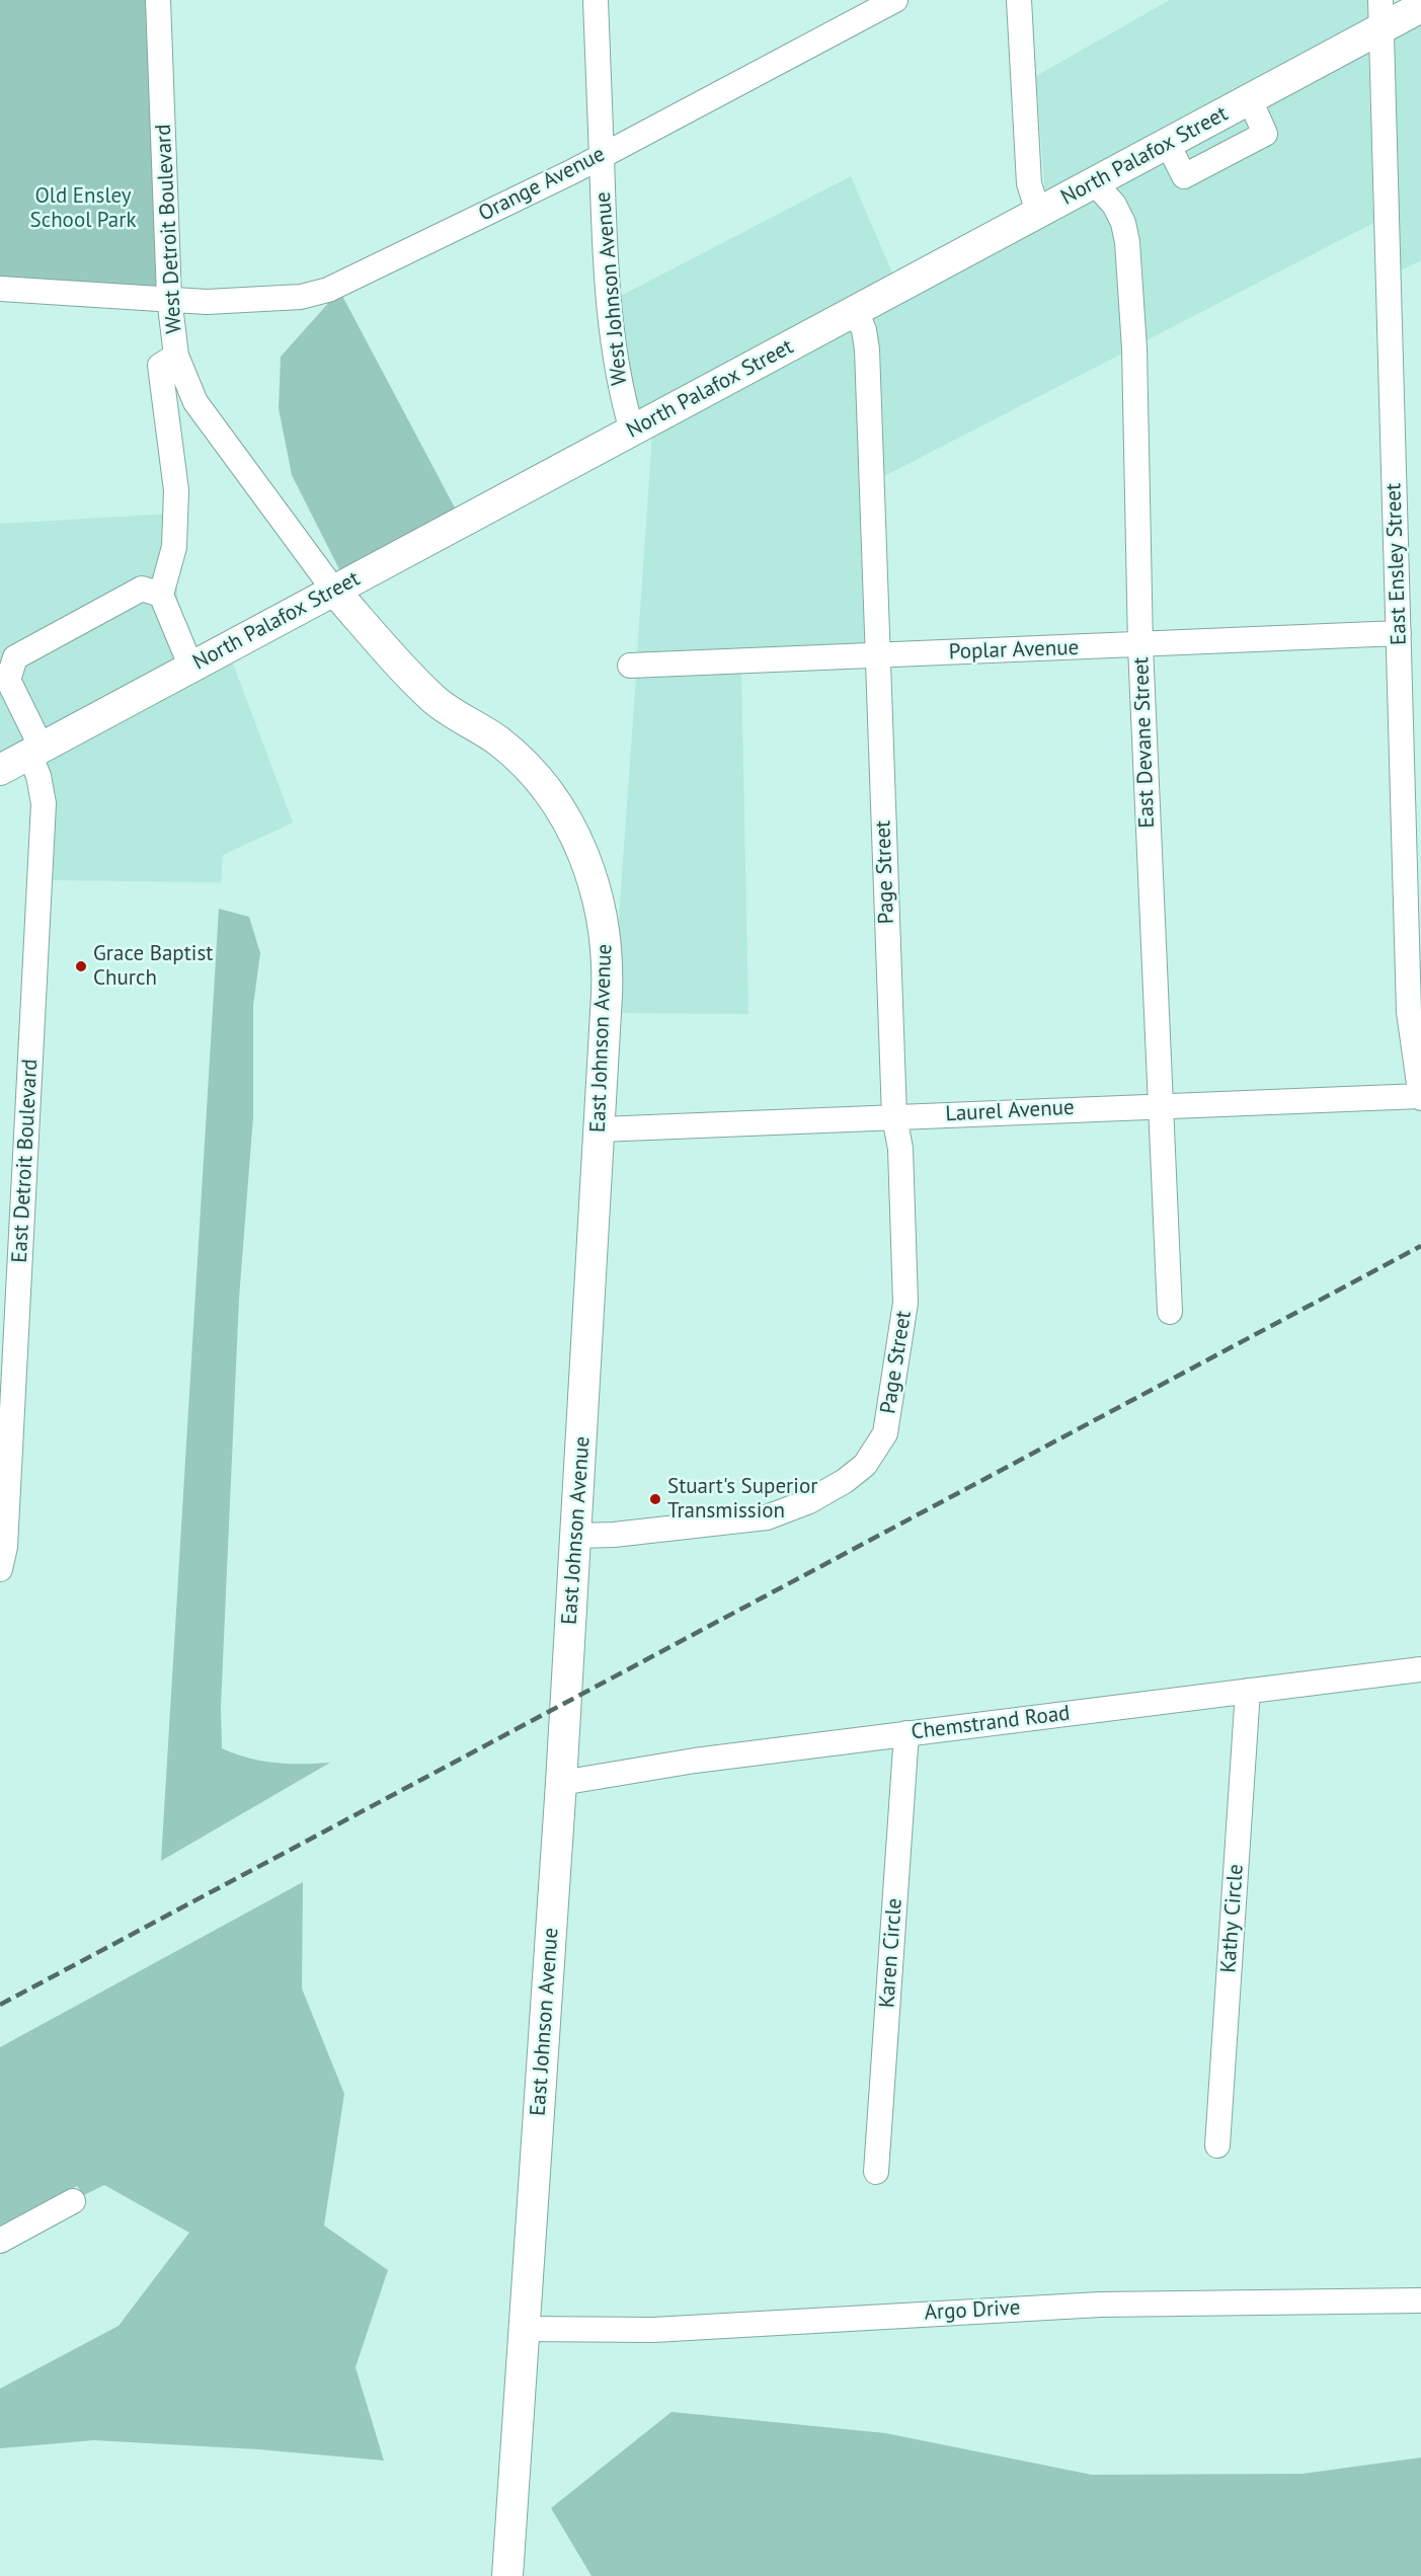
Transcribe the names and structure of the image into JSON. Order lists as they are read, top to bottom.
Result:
{
  "streets": {
    "main road": ["North Palafox Street", "East Johnson Avenue"],
    "street": [
      "Orange Avenue",
      "West Detroit Boulevard",
      "West Johnson Avenue",
      "East Ensley Street",
      "Poplar Avenue",
      "East Devane Street",
      "Page Street",
      "Laurel Avenue",
      "East Detroit Boulevard",
      "Chemstrand Road",
      "Kathy Circle",
      "Karen Circle",
      "Argo Drive"
    ]
  },
  "crossings": [
    ["North Palafox Street", "West Detroit Boulevard"],
    ["North Palafox Street", "West Johnson Avenue"],
    ["North Palafox Street", "East Ensley Street"],
    ["North Palafox Street", "East Devane Street"],
    ["North Palafox Street", "Page Street"],
    ["North Palafox Street", "East Johnson Avenue"],
    ["North Palafox Street", "East Detroit Boulevard"],
    ["Orange Avenue", "West Detroit Boulevard"],
    ["Orange Avenue", "West Johnson Avenue"],
    ["West Detroit Boulevard", "East Johnson Avenue"],
    ["East Ensley Street", "Poplar Avenue"],
    ["East Ensley Street", "Laurel Avenue"],
    ["Poplar Avenue", "East Devane Street"],
    ["Poplar Avenue", "Page Street"],
    ["East Devane Street", "Laurel Avenue"],
    ["Page Street", "East Johnson Avenue"],
    ["Page Street", "Laurel Avenue"],
    ["East Johnson Avenue", "Laurel Avenue"],
    ["East Johnson Avenue", "Chemstrand Road"],
    ["East Johnson Avenue", "Argo Drive"],
    ["Chemstrand Road", "Kathy Circle"],
    ["Chemstrand Road", "Karen Circle"]
  ],
  "parks": ["Old Ensley School Park"],
  "places": ["Grace Baptist Church", "Stuart's Superior Transmission"]
}
